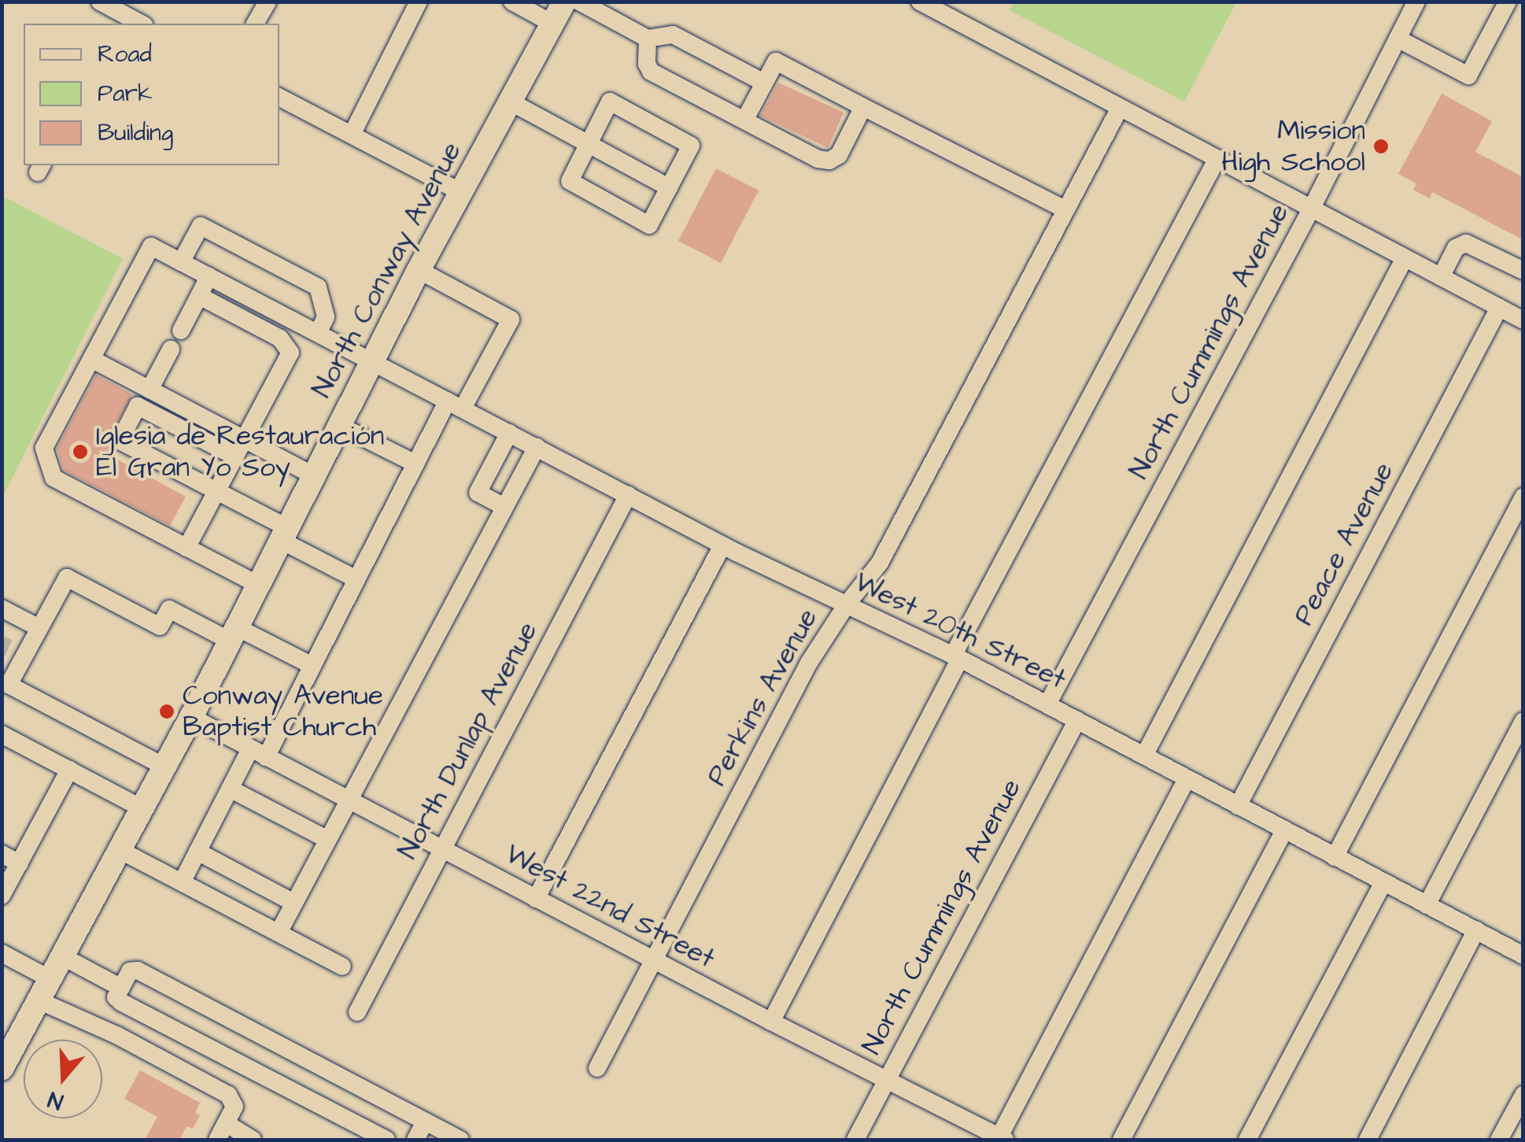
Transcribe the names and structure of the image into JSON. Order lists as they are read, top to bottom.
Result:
{
  "streets": {
    "main road": ["North Conway Avenue"],
    "street": [
      "North Cummings Avenue",
      "Peace Avenue",
      "West 20th Street",
      "Perkins Avenue",
      "North Dunlap Avenue",
      "West 22nd Street"
    ]
  },
  "crossings": [
    ["North Conway Avenue", "West 20th Street"],
    ["North Conway Avenue", "West 22nd Street"],
    ["North Cummings Avenue", "West 20th Street"],
    ["North Cummings Avenue", "West 22nd Street"],
    ["Peace Avenue", "West 20th Street"],
    ["West 20th Street", "Perkins Avenue"],
    ["West 20th Street", "North Dunlap Avenue"],
    ["Perkins Avenue", "West 22nd Street"],
    ["North Dunlap Avenue", "West 22nd Street"]
  ],
  "places": ["Mission High School", "Iglesia de Restauración El Gran Yo Soy", "Conway Avenue Baptist Church"],
  "legend": ["Road", "Park", "Building"],
  "north": "bottom"
}
